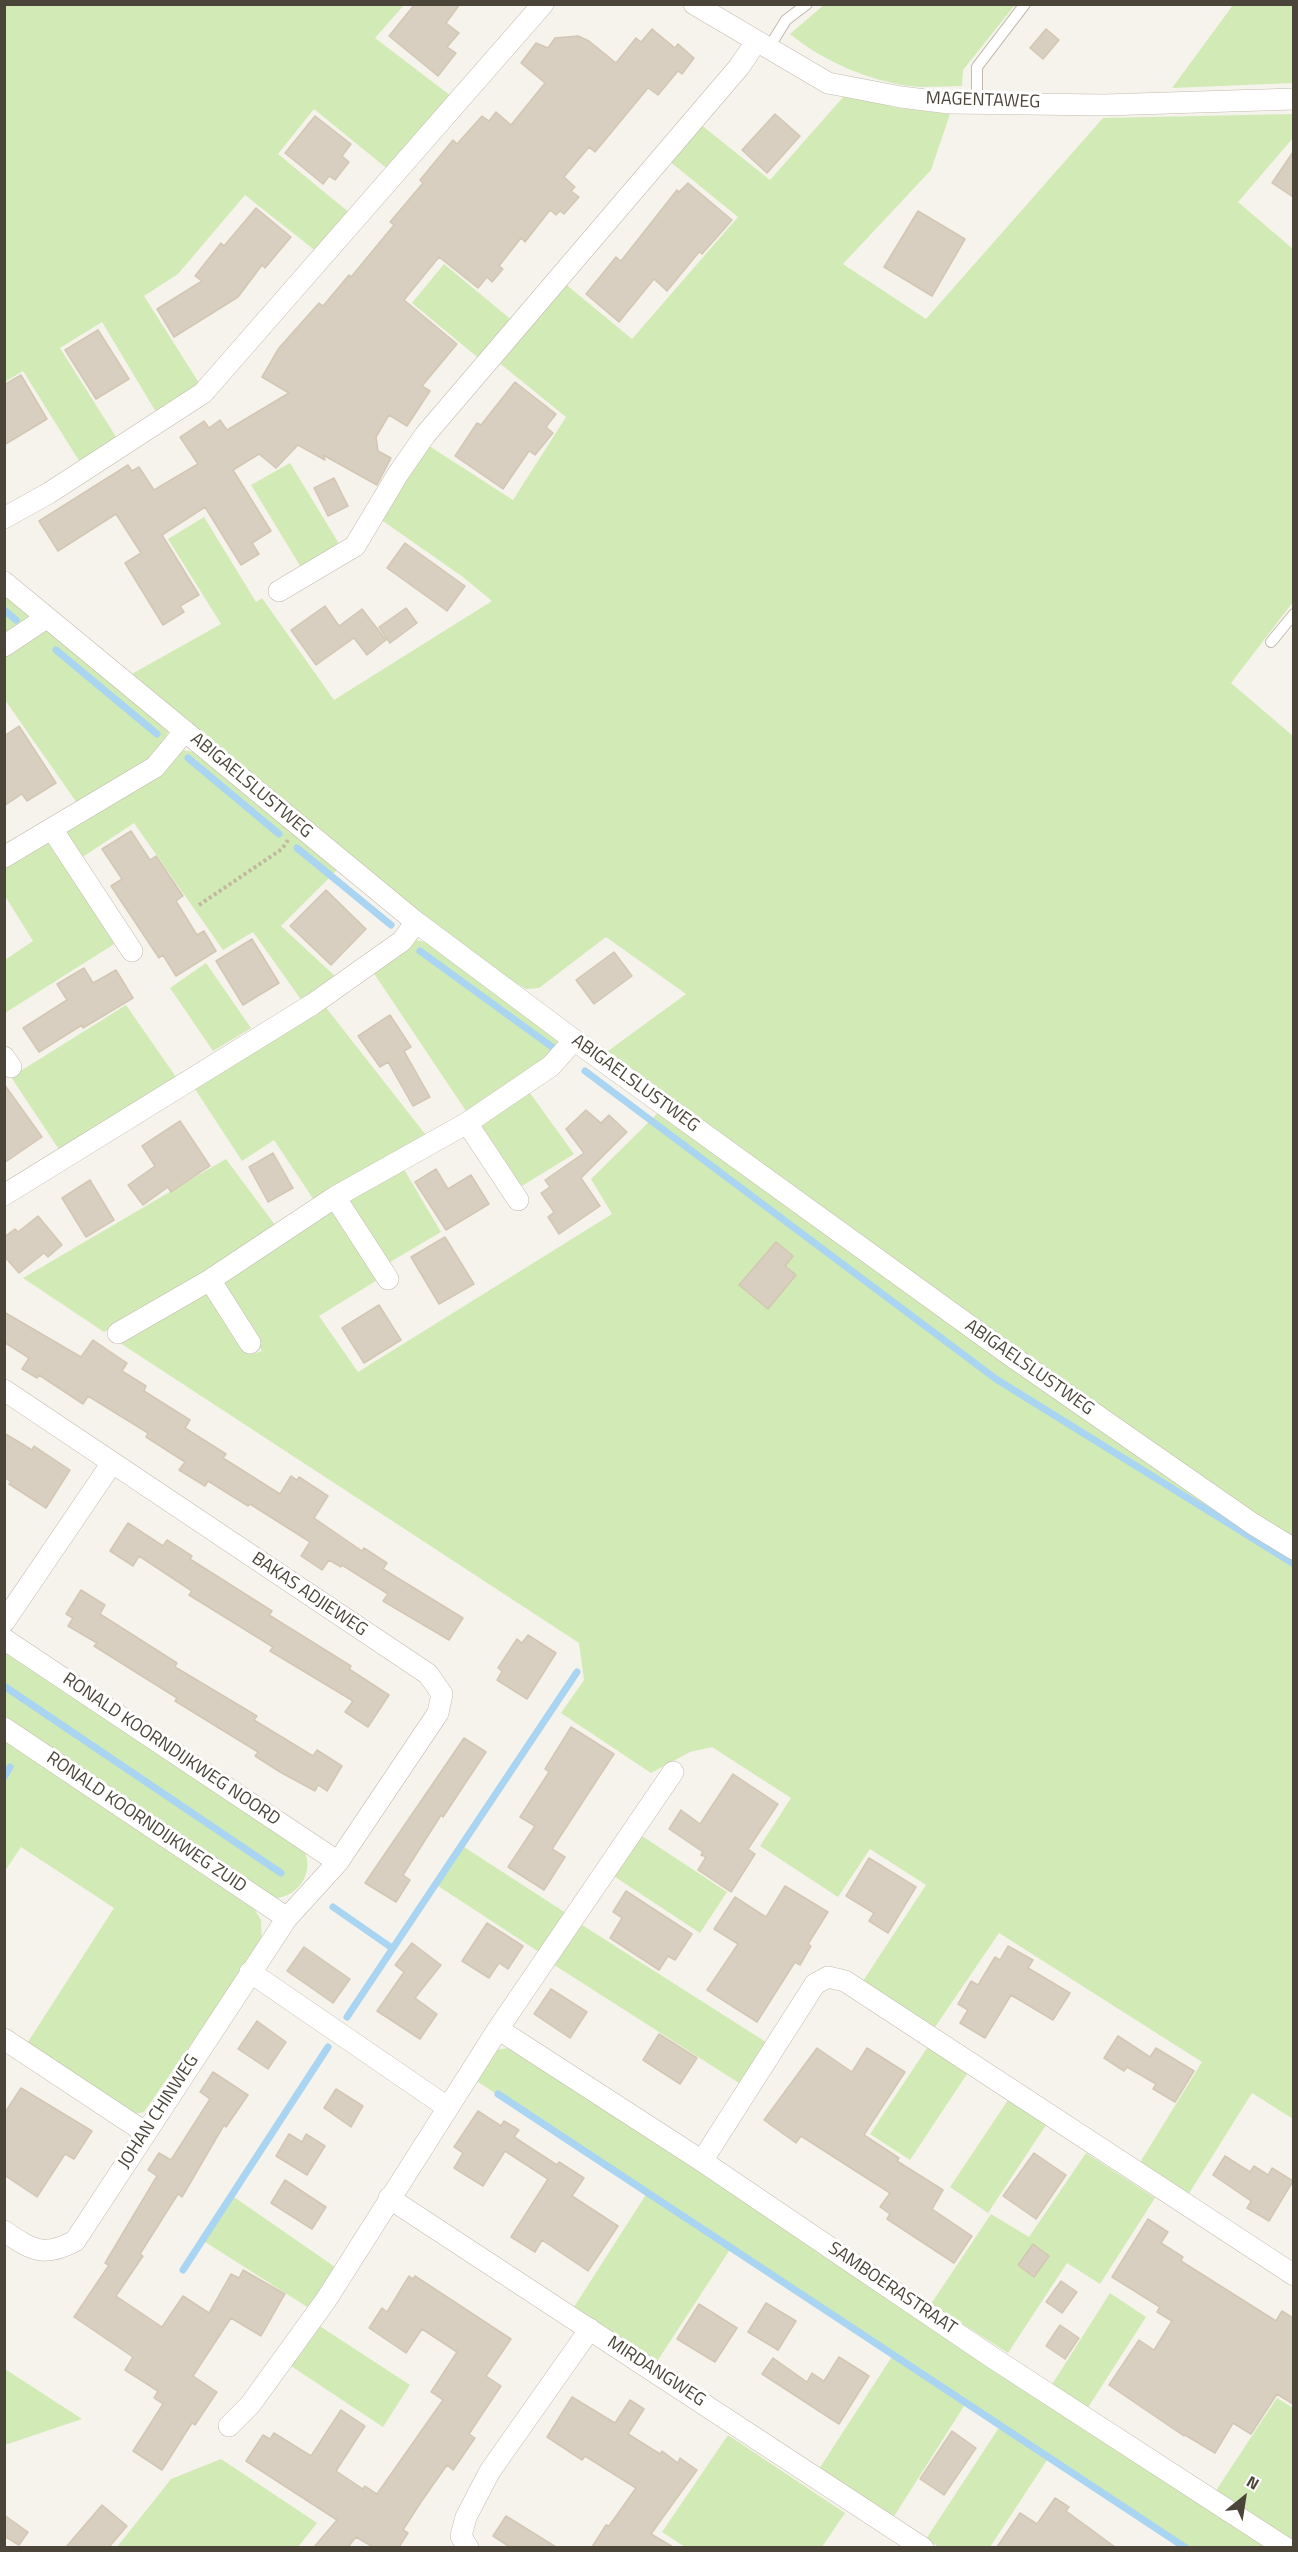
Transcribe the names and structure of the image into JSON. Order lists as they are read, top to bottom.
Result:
{
  "streets": {
    "street": [
      "MAGENTAWEG",
      "ABIGAELSLUSTWEG",
      "BAKAS ADJIEWEG",
      "RONALD KOORNDIJKWEG NOORD",
      "RONALD KOORNDIJKWEG ZUID",
      "JOHAN CHINWEG",
      "SAMBOERASTRAAT",
      "MIRDANGWEG"
    ]
  },
  "crossings": [
    ["BAKAS ADJIEWEG", "RONALD KOORNDIJKWEG NOORD"],
    ["BAKAS ADJIEWEG", "RONALD KOORNDIJKWEG ZUID"],
    ["BAKAS ADJIEWEG", "JOHAN CHINWEG"],
    ["RONALD KOORNDIJKWEG ZUID", "JOHAN CHINWEG"]
  ],
  "north": "top right"
}
